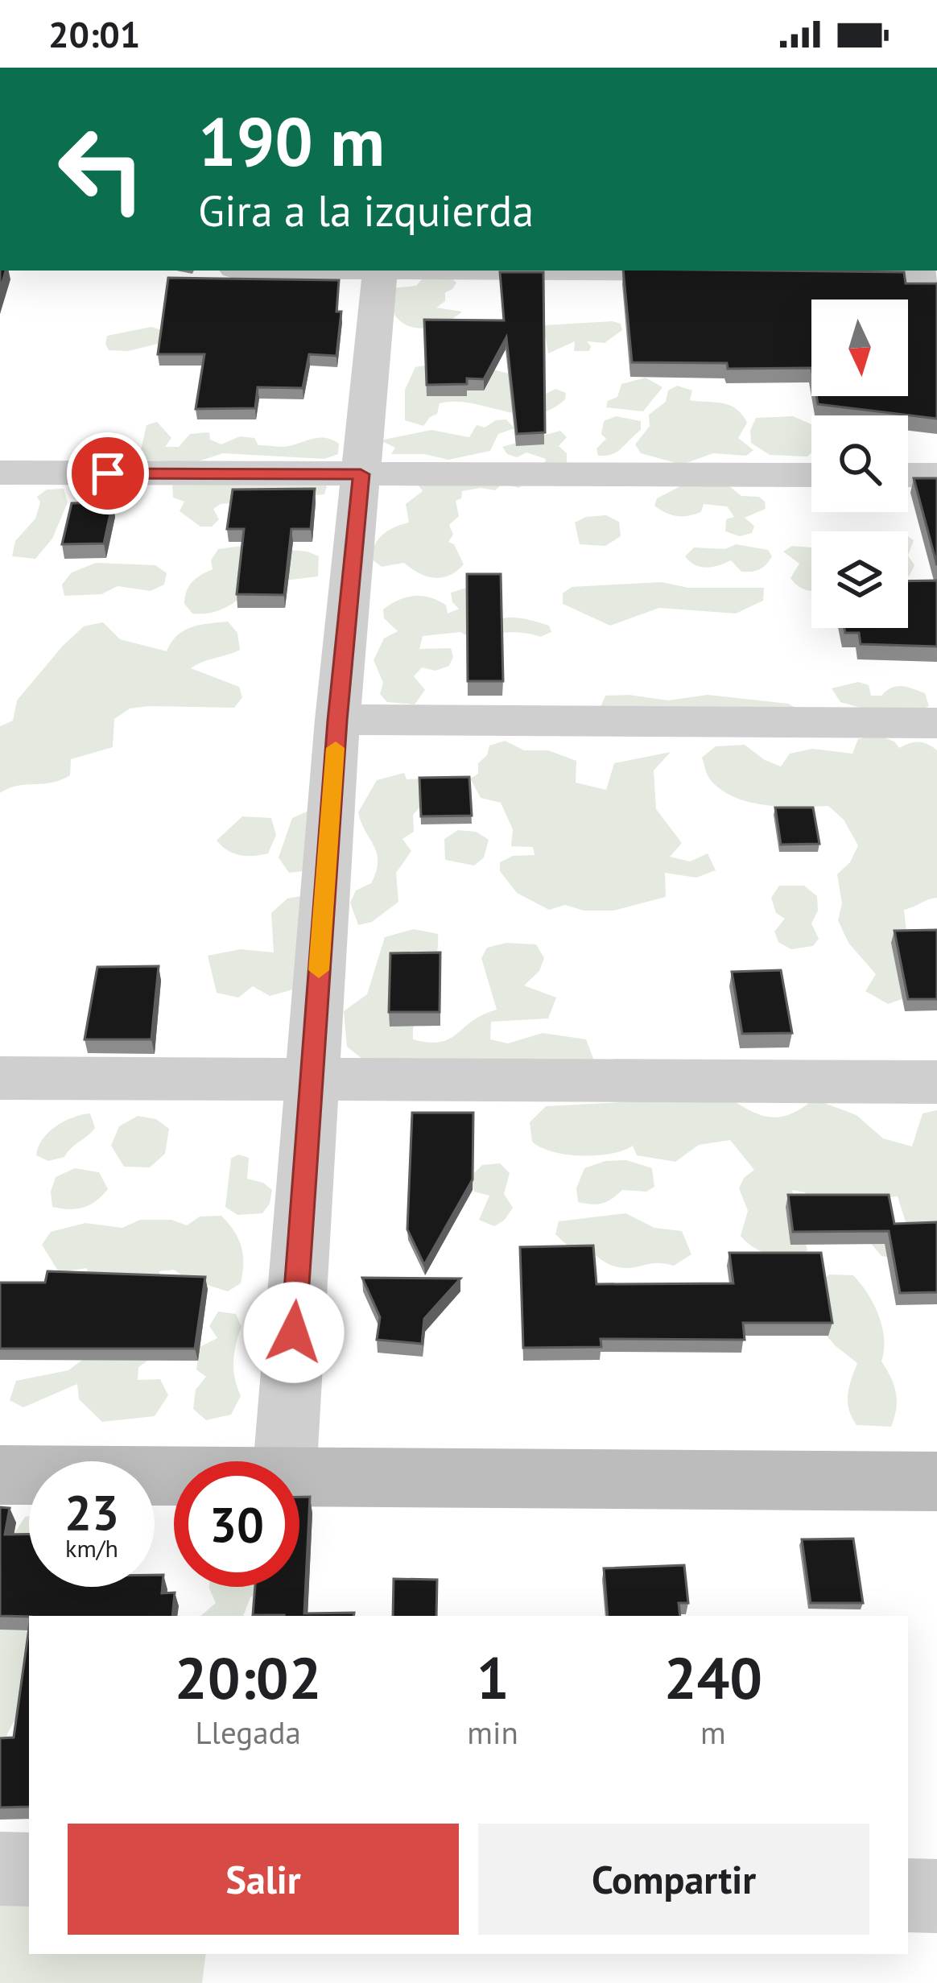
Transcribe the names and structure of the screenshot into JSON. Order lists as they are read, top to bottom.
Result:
{
  "north": "bottom",
  "page": {
    "status": "20:01",
    "turn": ["190 m", "Gira a la izquierda"],
    "speed": "23 km/h",
    "limit": "30",
    "eta": [
      "20:02",
      "Llegada",
      "1",
      "min",
      "240",
      "m"
    ],
    "buttons": ["Salir", "Compartir"]
  }
}
